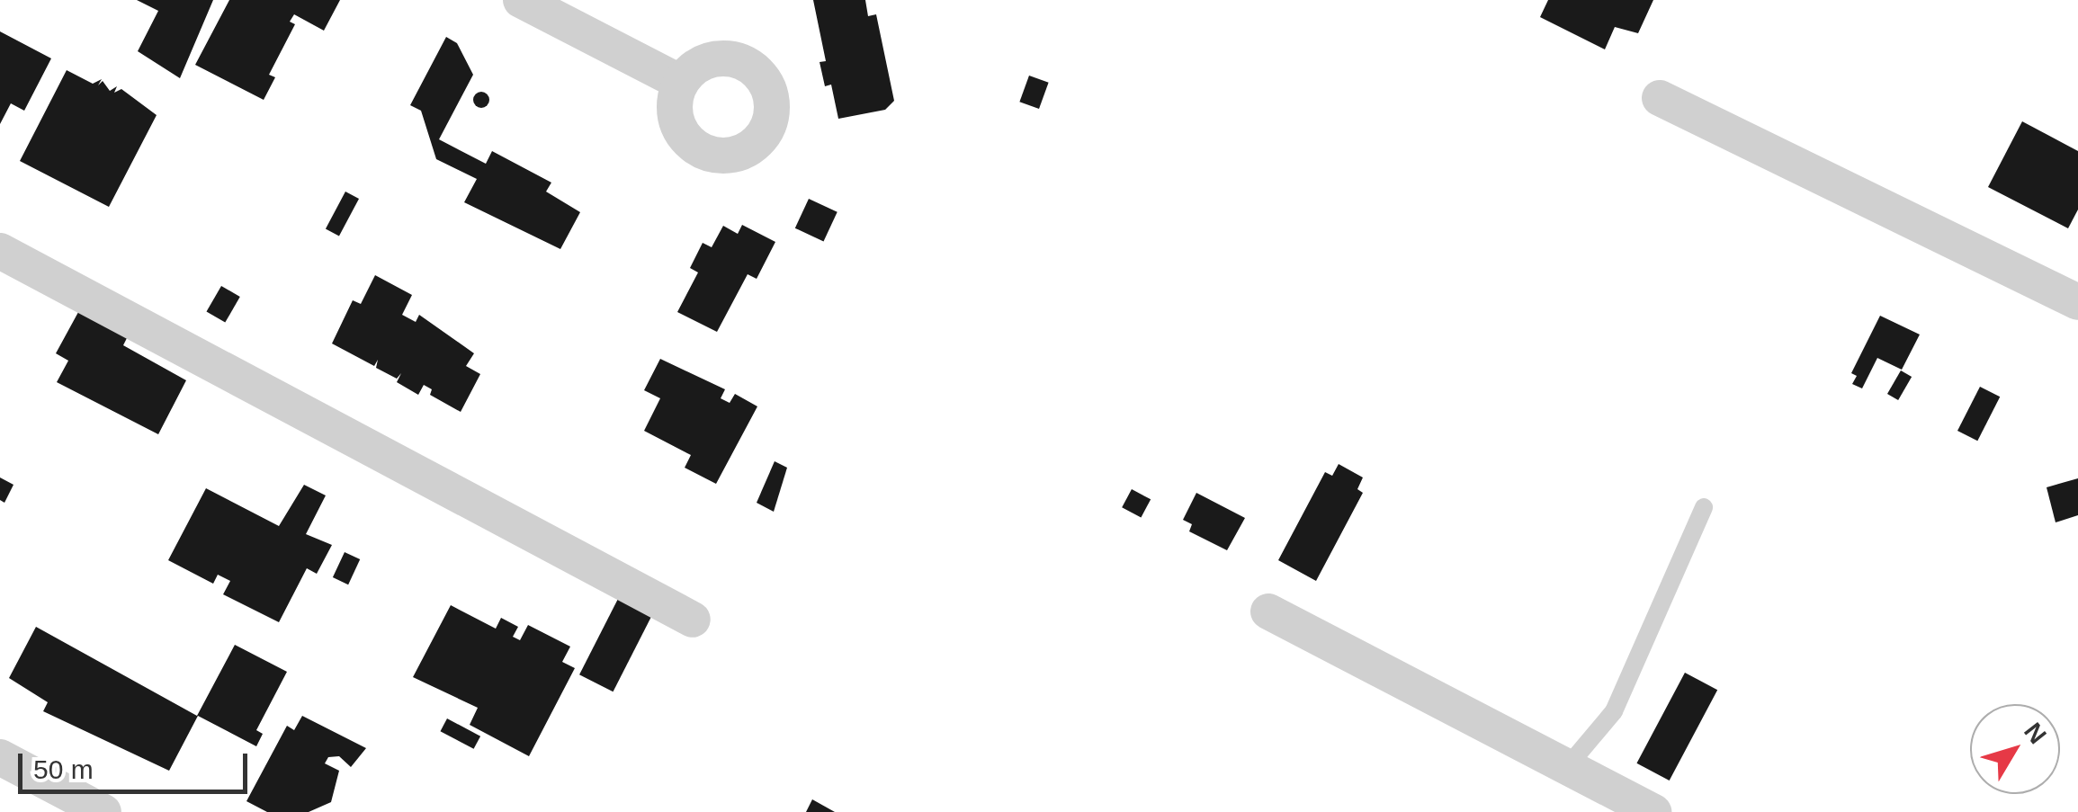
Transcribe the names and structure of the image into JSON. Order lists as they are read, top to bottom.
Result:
{
  "scale_bar": "50 m",
  "north": "top right"
}
